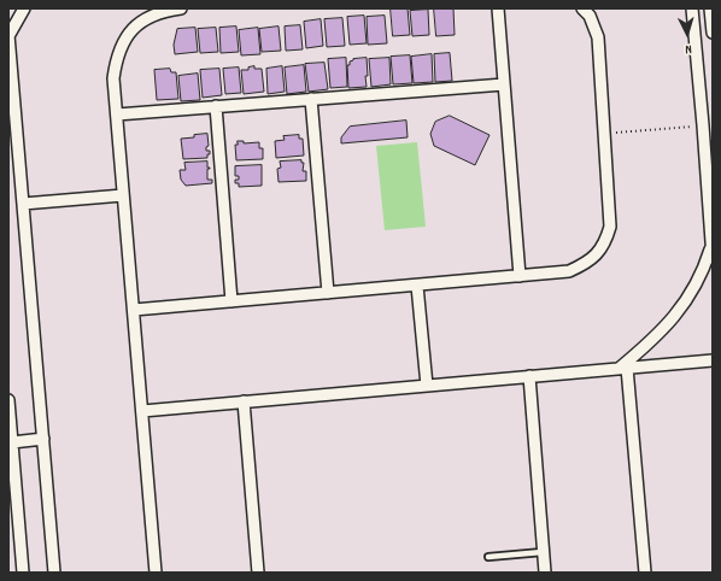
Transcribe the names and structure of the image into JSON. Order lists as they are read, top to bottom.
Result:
{
  "north": "bottom"
}
